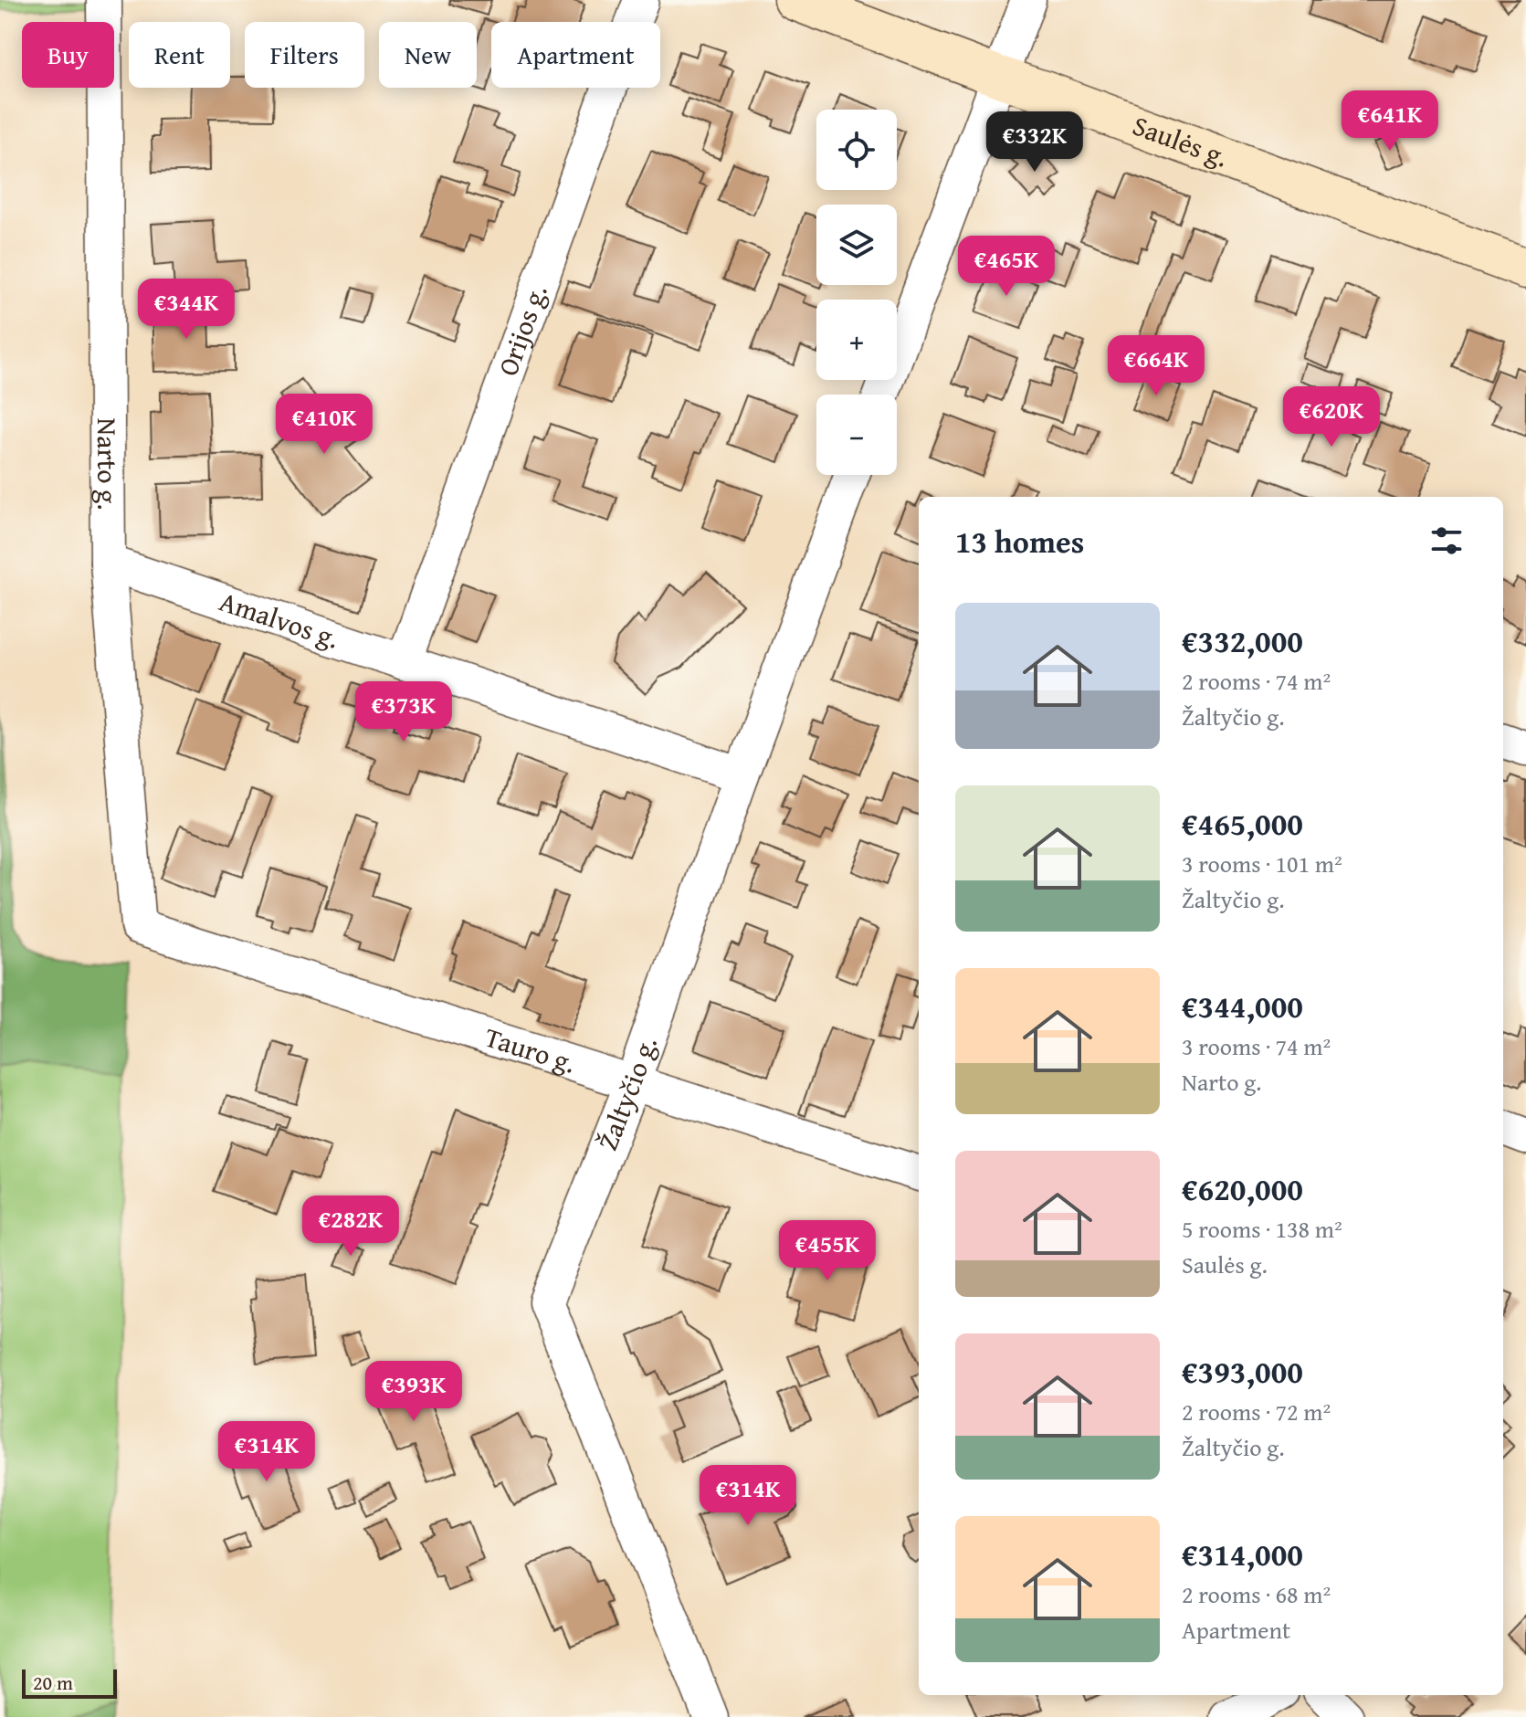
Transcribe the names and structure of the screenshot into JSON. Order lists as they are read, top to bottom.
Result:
{
  "streets": {
    "main road": ["Saulės g."],
    "street": [
      "Orijos g.",
      "Narto g.",
      "Amalvos g.",
      "Tauro g.",
      "Žaltyčio g."
    ]
  },
  "crossings": [
    ["Orijos g.", "Amalvos g."],
    ["Narto g.", "Amalvos g."],
    ["Narto g.", "Tauro g."],
    ["Amalvos g.", "Žaltyčio g."],
    ["Tauro g.", "Žaltyčio g."]
  ],
  "scale_bar": "20 m",
  "page": {
    "chip": [
      "Buy",
      "Rent",
      "Filters",
      "New",
      "Apartment"
    ],
    "price": [
      "€641K",
      "€332K",
      "€465K",
      "€344K",
      "€664K",
      "€620K",
      "€410K",
      "€373K",
      "€282K",
      "€455K",
      "€393K",
      "€314K",
      "€314K"
    ],
    "map_buttons": ["+", "−"],
    "heading": "13 homes",
    "list": [
      {
        "name": "€332,000",
        "note": "2 rooms · 74 m² · Žaltyčio g."
      },
      {
        "name": "€465,000",
        "note": "3 rooms · 101 m² · Žaltyčio g."
      },
      {
        "name": "€344,000",
        "note": "3 rooms · 74 m² · Narto g."
      },
      {
        "name": "€620,000",
        "note": "5 rooms · 138 m² · Saulės g."
      },
      {
        "name": "€393,000",
        "note": "2 rooms · 72 m² · Žaltyčio g."
      },
      {
        "name": "€314,000",
        "note": "2 rooms · 68 m² · Apartment"
      }
    ],
    "scale": "20 m"
  }
}
